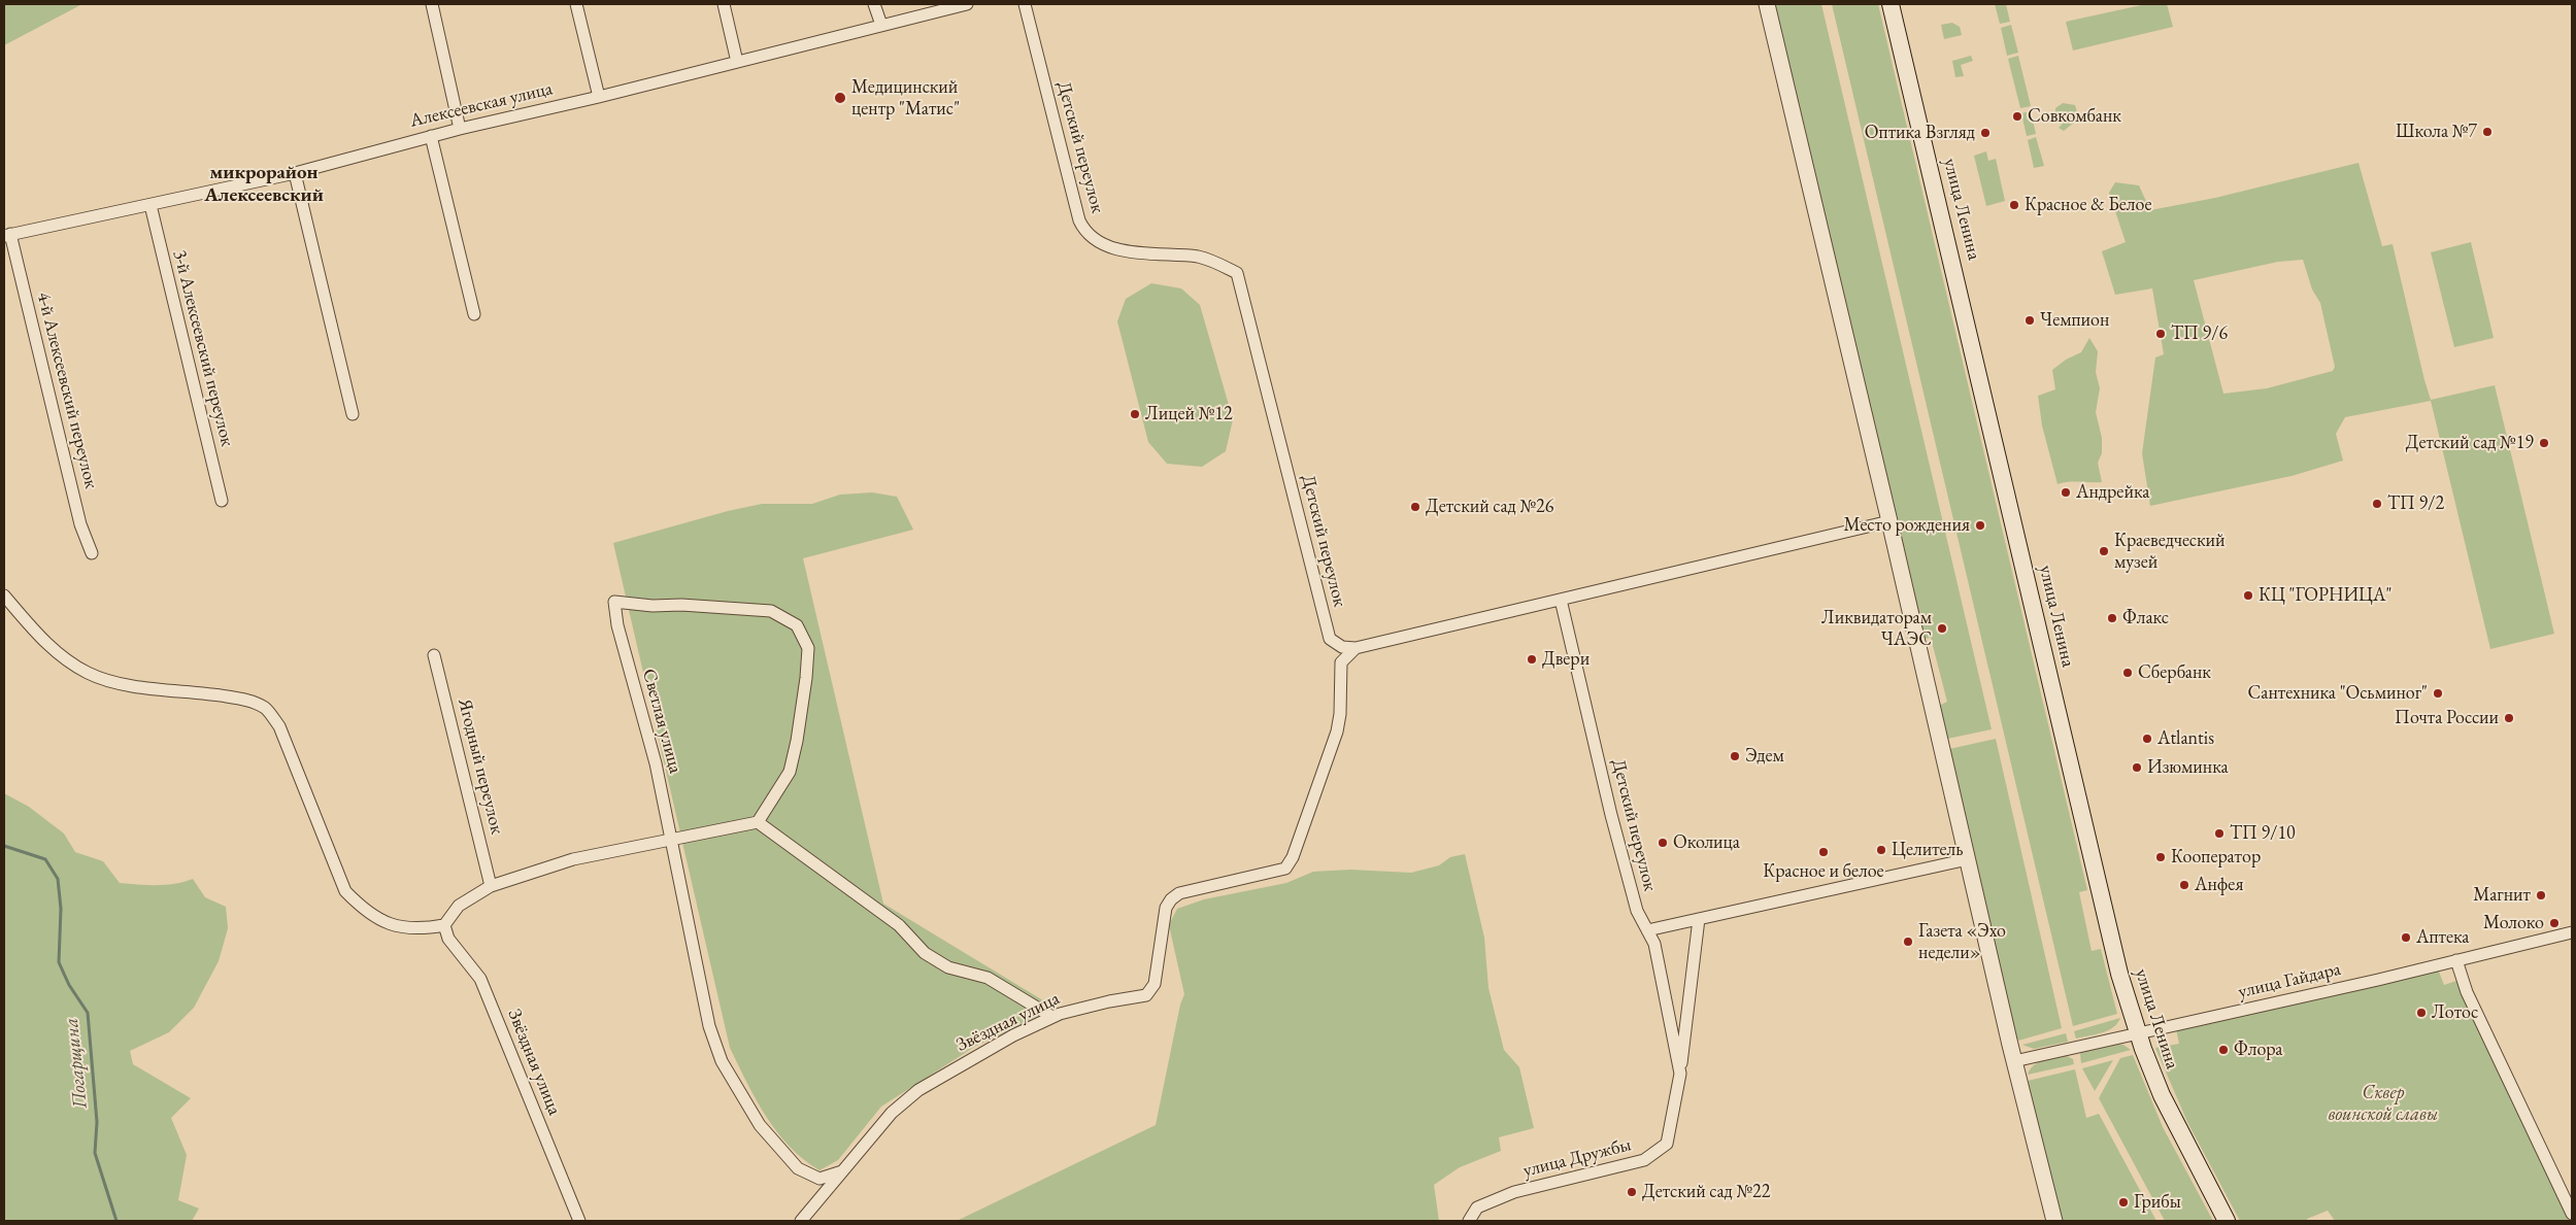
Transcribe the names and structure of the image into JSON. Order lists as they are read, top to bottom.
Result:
{
  "streets": {
    "main road": ["улица Ленина"],
    "street": [
      "Алексеевская улица",
      "Детский переулок",
      "3-й Алексеевский переулок",
      "4-й Алексеевский переулок",
      "Светлая улица",
      "Ягодный переулок",
      "улица Гайдара",
      "Звёздная улица",
      "улица Дружбы"
    ]
  },
  "crossings": [
    ["Алексеевская улица", "3-й Алексеевский переулок"],
    ["Алексеевская улица", "4-й Алексеевский переулок"],
    ["Детский переулок", "Звёздная улица"],
    ["Детский переулок", "улица Дружбы"],
    ["улица Ленина", "улица Гайдара"],
    ["Светлая улица", "Звёздная улица"]
  ],
  "districts": ["микрорайон Алексеевский"],
  "water": ["Погарщина"],
  "parks": ["Сквер воинской славы"],
  "places": [
    "Медицинский центр \"Матис\"",
    "Совкомбанк",
    "Школа №7",
    "Оптика Взгляд",
    "Красное & Белое",
    "Чемпион",
    "ТП 9/6",
    "Лицей №12",
    "Детский сад №19",
    "Андрейка",
    "ТП 9/2",
    "Детский сад №26",
    "Место рождения",
    "Краеведческий музей",
    "КЦ \"ГОРНИЦА\"",
    "Флакс",
    "Ликвидаторам ЧАЭС",
    "Двери",
    "Сбербанк",
    "Сантехника \"Осьминог\"",
    "Почта России",
    "Atlantis",
    "Эдем",
    "Изюминка",
    "ТП 9/10",
    "Околица",
    "Целитель",
    "Красное и белое",
    "Кооператор",
    "Анфея",
    "Магнит",
    "Молоко",
    "Аптека",
    "Газета «Эхо недели»",
    "Лотос",
    "Флора",
    "Детский сад №22",
    "Грибы"
  ]
}
